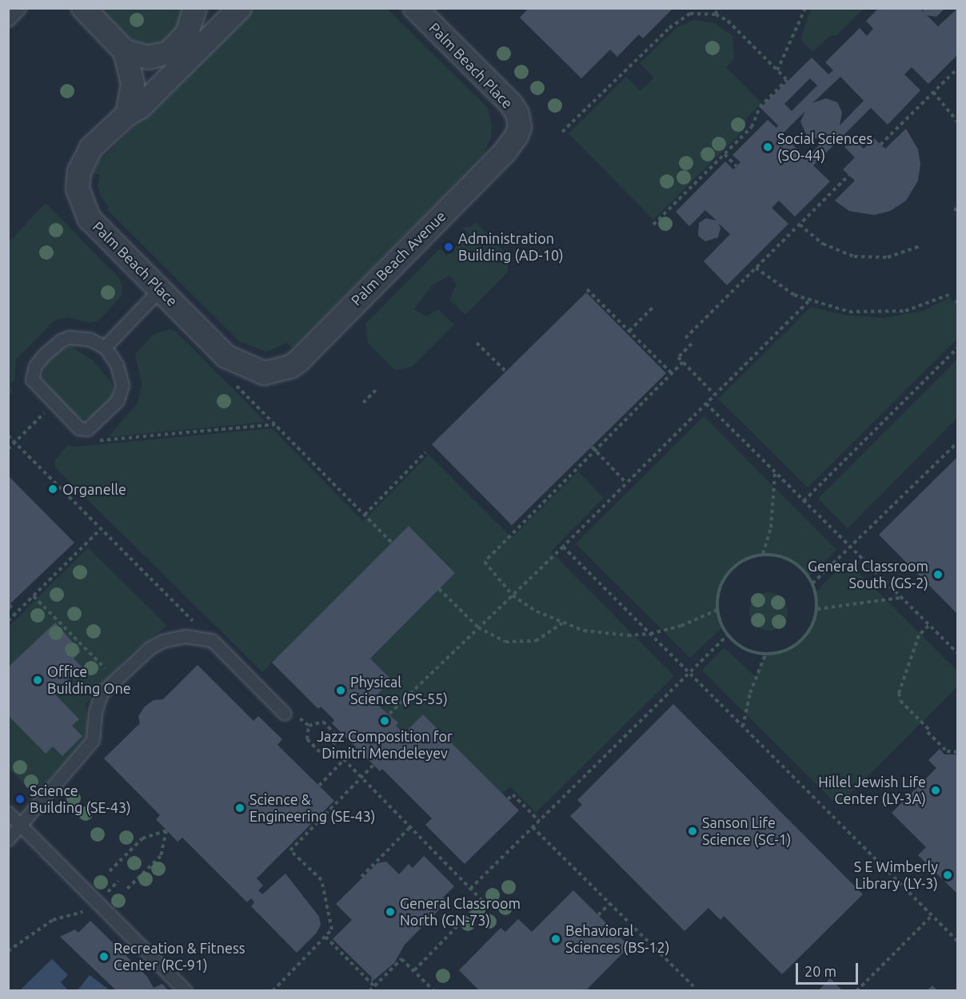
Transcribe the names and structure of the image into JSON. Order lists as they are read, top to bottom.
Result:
{
  "streets": {
    "street": ["Palm Beach Place", "Palm Beach Avenue"]
  },
  "crossings": [
    ["Palm Beach Place", "Palm Beach Avenue"]
  ],
  "places": [
    "Social Sciences (SO-44)",
    "Administration Building (AD-10)",
    "Organelle",
    "General Classroom South (GS-2)",
    "Office Building One",
    "Physical Science (PS-55)",
    "Jazz Composition for Dimitri Mendeleyev",
    "Hillel Jewish Life Center (LY-3A)",
    "Science Building (SE-43)",
    "Science & Engineering (SE-43)",
    "Sanson Life Science (SC-1)",
    "S E Wimberly Library (LY-3)",
    "General Classroom North (GN-73)",
    "Behavioral Sciences (BS-12)",
    "Recreation & Fitness Center (RC-91)"
  ],
  "scale_bar": "20 m"
}
